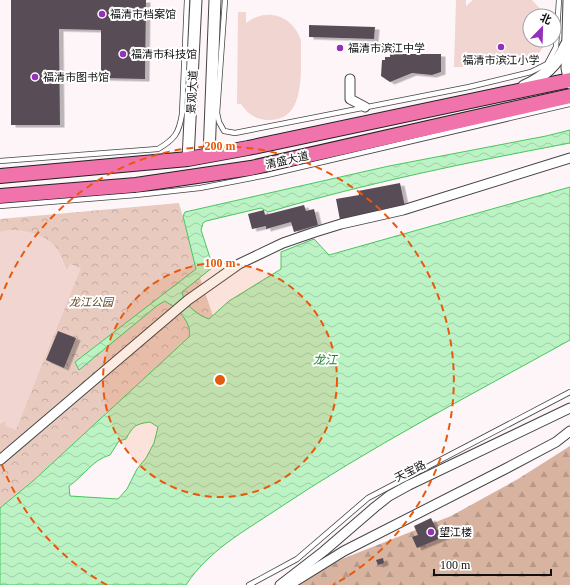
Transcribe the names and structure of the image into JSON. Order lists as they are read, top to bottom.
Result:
{
  "streets": {
    "main road": ["清盛大道"],
    "street": ["景观大道", "天宝路"]
  },
  "crossings": [
    ["景观大道", "清盛大道"]
  ],
  "water": ["龙江"],
  "parks": ["龙江公园"],
  "places": [
    "福清市档案馆",
    "福清市滨江小学",
    "福清市滨江中学",
    "福清市科技馆",
    "福清市图书馆",
    "望江楼"
  ],
  "scale_bar": "100 m",
  "north": "top right",
  "rings": ["200 m", "100 m"]
}
